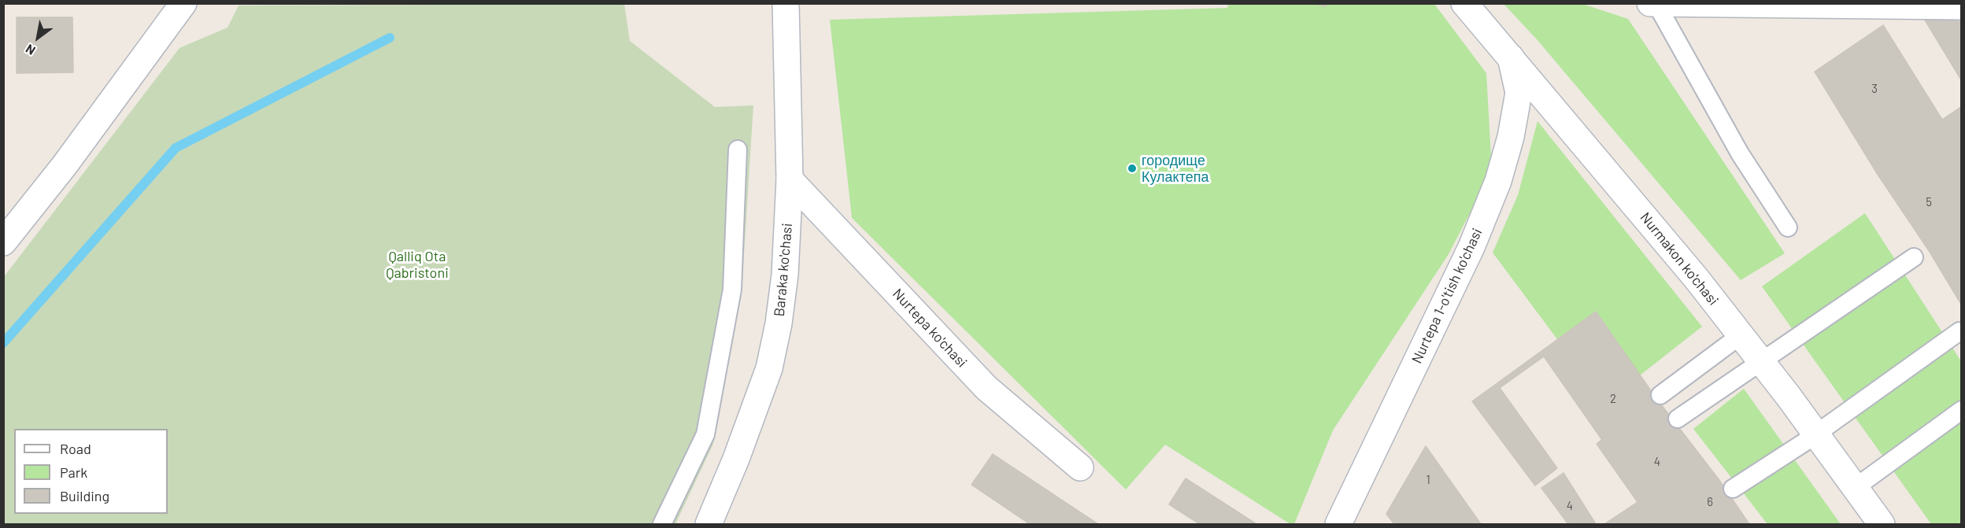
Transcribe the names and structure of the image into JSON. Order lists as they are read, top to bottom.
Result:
{
  "streets": {
    "street": [
      "Nurmakon ko'chasi",
      "Baraka ko'chasi",
      "Nurtepa 1-o'tish ko'chasi",
      "Nurtepa ko'chasi"
    ]
  },
  "crossings": [
    ["Nurmakon ko'chasi", "Nurtepa 1-o'tish ko'chasi"],
    ["Baraka ko'chasi", "Nurtepa ko'chasi"]
  ],
  "parks": ["Qalliq Ota Qabristoni"],
  "places": ["городище Кулактепа"],
  "house_numbers": [
    "3",
    "5",
    "2",
    "4",
    "1",
    "6",
    "4"
  ],
  "legend": ["Road", "Park", "Building"],
  "north": "bottom left"
}
